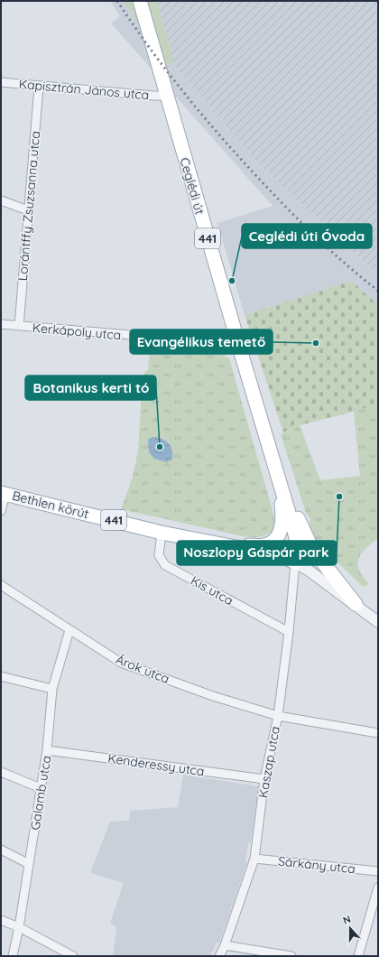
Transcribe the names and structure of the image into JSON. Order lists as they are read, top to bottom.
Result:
{
  "streets": {
    "main road": ["Ceglédi út", "441", "Bethlen körút"],
    "street": [
      "Kapisztrán János utca",
      "Lorántffy Zsuzsanna utca",
      "Kerkápoly utca",
      "Kis utca",
      "Árok utca",
      "Kaszap utca",
      "Kenderessy utca",
      "Galamb utca",
      "Sárkány utca"
    ]
  },
  "crossings": [
    ["Kapisztrán János utca", "Ceglédi út"],
    ["Kapisztrán János utca", "Lorántffy Zsuzsanna utca"],
    ["Ceglédi út", "441"],
    ["Ceglédi út", "Kerkápoly utca"],
    ["Lorántffy Zsuzsanna utca", "Kerkápoly utca"],
    ["441", "Bethlen körút"],
    ["441", "Kaszap utca"],
    ["Bethlen körút", "Kis utca"],
    ["Kis utca", "Kaszap utca"],
    ["Árok utca", "Kaszap utca"],
    ["Árok utca", "Galamb utca"],
    ["Kaszap utca", "Kenderessy utca"],
    ["Kaszap utca", "Sárkány utca"],
    ["Kenderessy utca", "Galamb utca"]
  ],
  "places": [
    "Ceglédi úti Óvoda",
    "Evangélikus temető",
    "Botanikus kerti tó",
    "Noszlopy Gáspár park"
  ],
  "north": "top"
}
